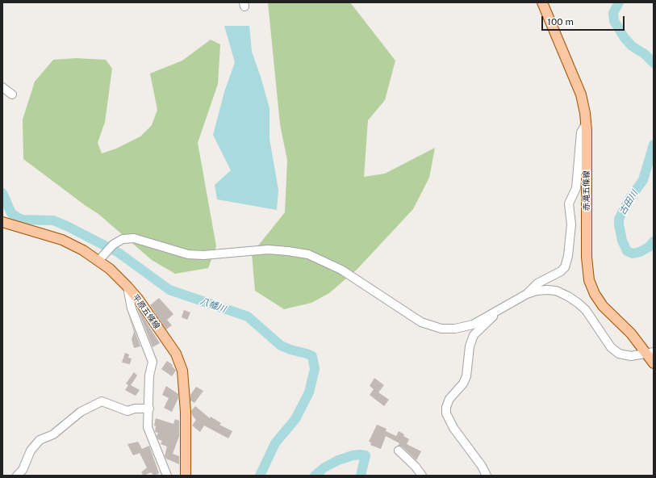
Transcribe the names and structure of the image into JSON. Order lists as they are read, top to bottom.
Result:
{
  "streets": {
    "main road": ["赤滝五條線", "平原五條線"]
  },
  "water": ["古田川", "八幡川"],
  "scale_bar": "100 m"
}
